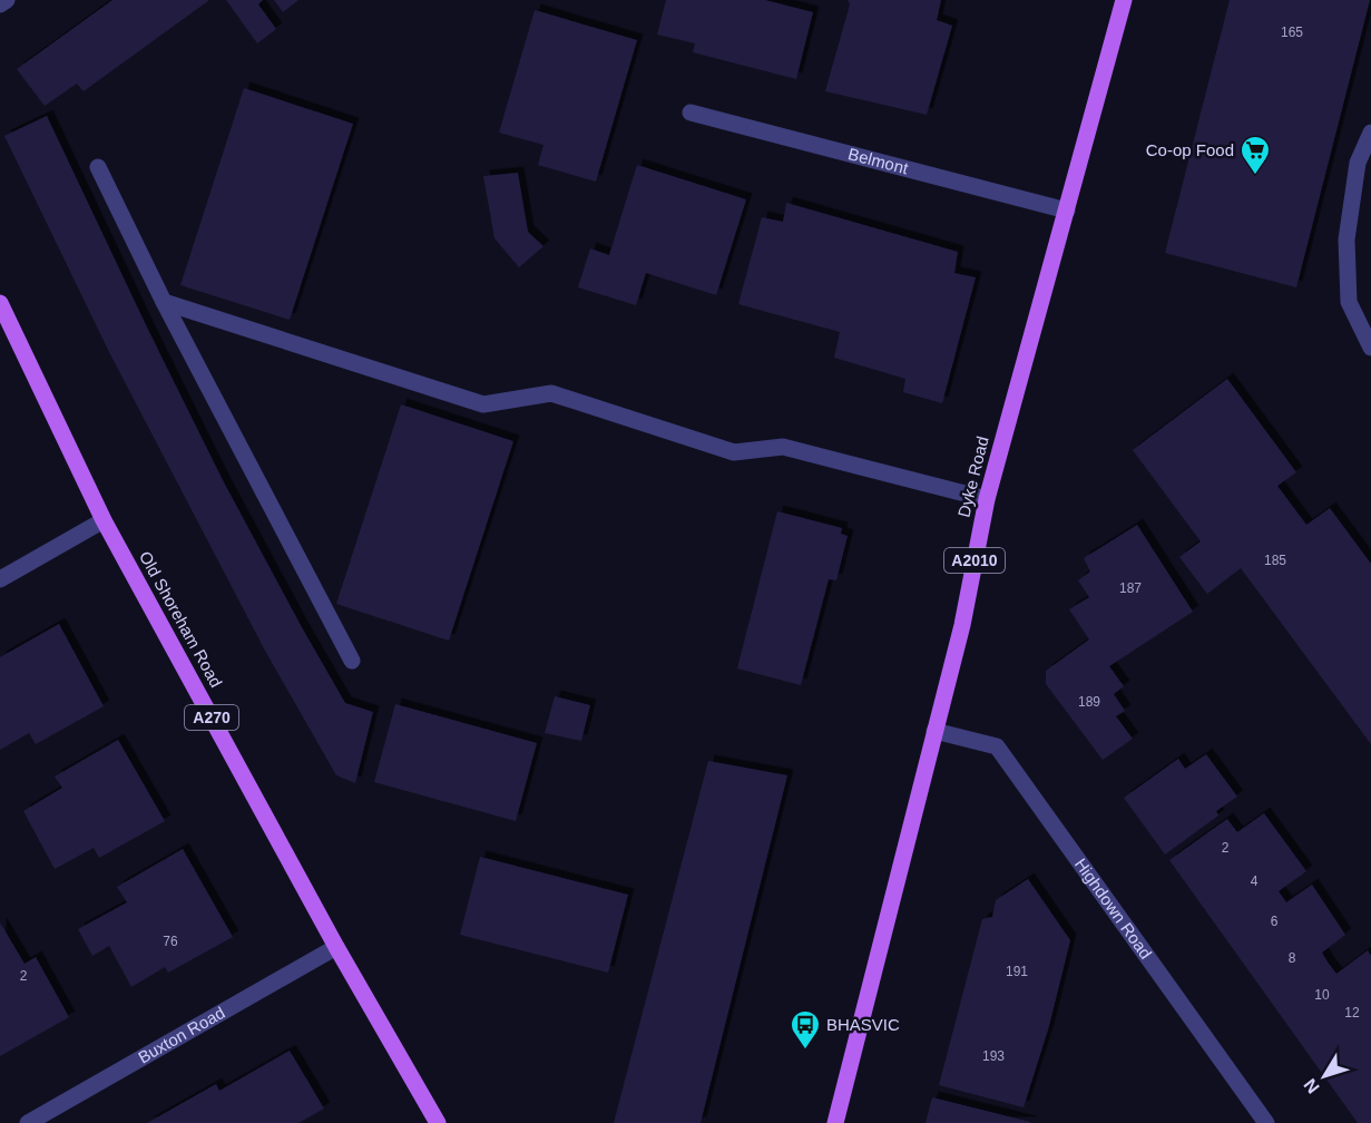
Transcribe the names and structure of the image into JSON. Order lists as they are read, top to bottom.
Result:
{
  "streets": {
    "main road": [
      "Dyke Road",
      "A2010",
      "Old Shoreham Road",
      "A270"
    ],
    "street": ["Belmont", "Highdown Road", "Buxton Road"]
  },
  "crossings": [
    ["Belmont", "Dyke Road"],
    ["Dyke Road", "Highdown Road"],
    ["Old Shoreham Road", "Buxton Road"]
  ],
  "places": {
    "supermarket": ["Co-op Food"],
    "bus stop": ["BHASVIC"]
  },
  "house_numbers": [
    "165",
    "185",
    "187",
    "189",
    "2",
    "4",
    "6",
    "76",
    "8",
    "191",
    "2",
    "10",
    "12",
    "193"
  ],
  "north": "bottom left"
}
